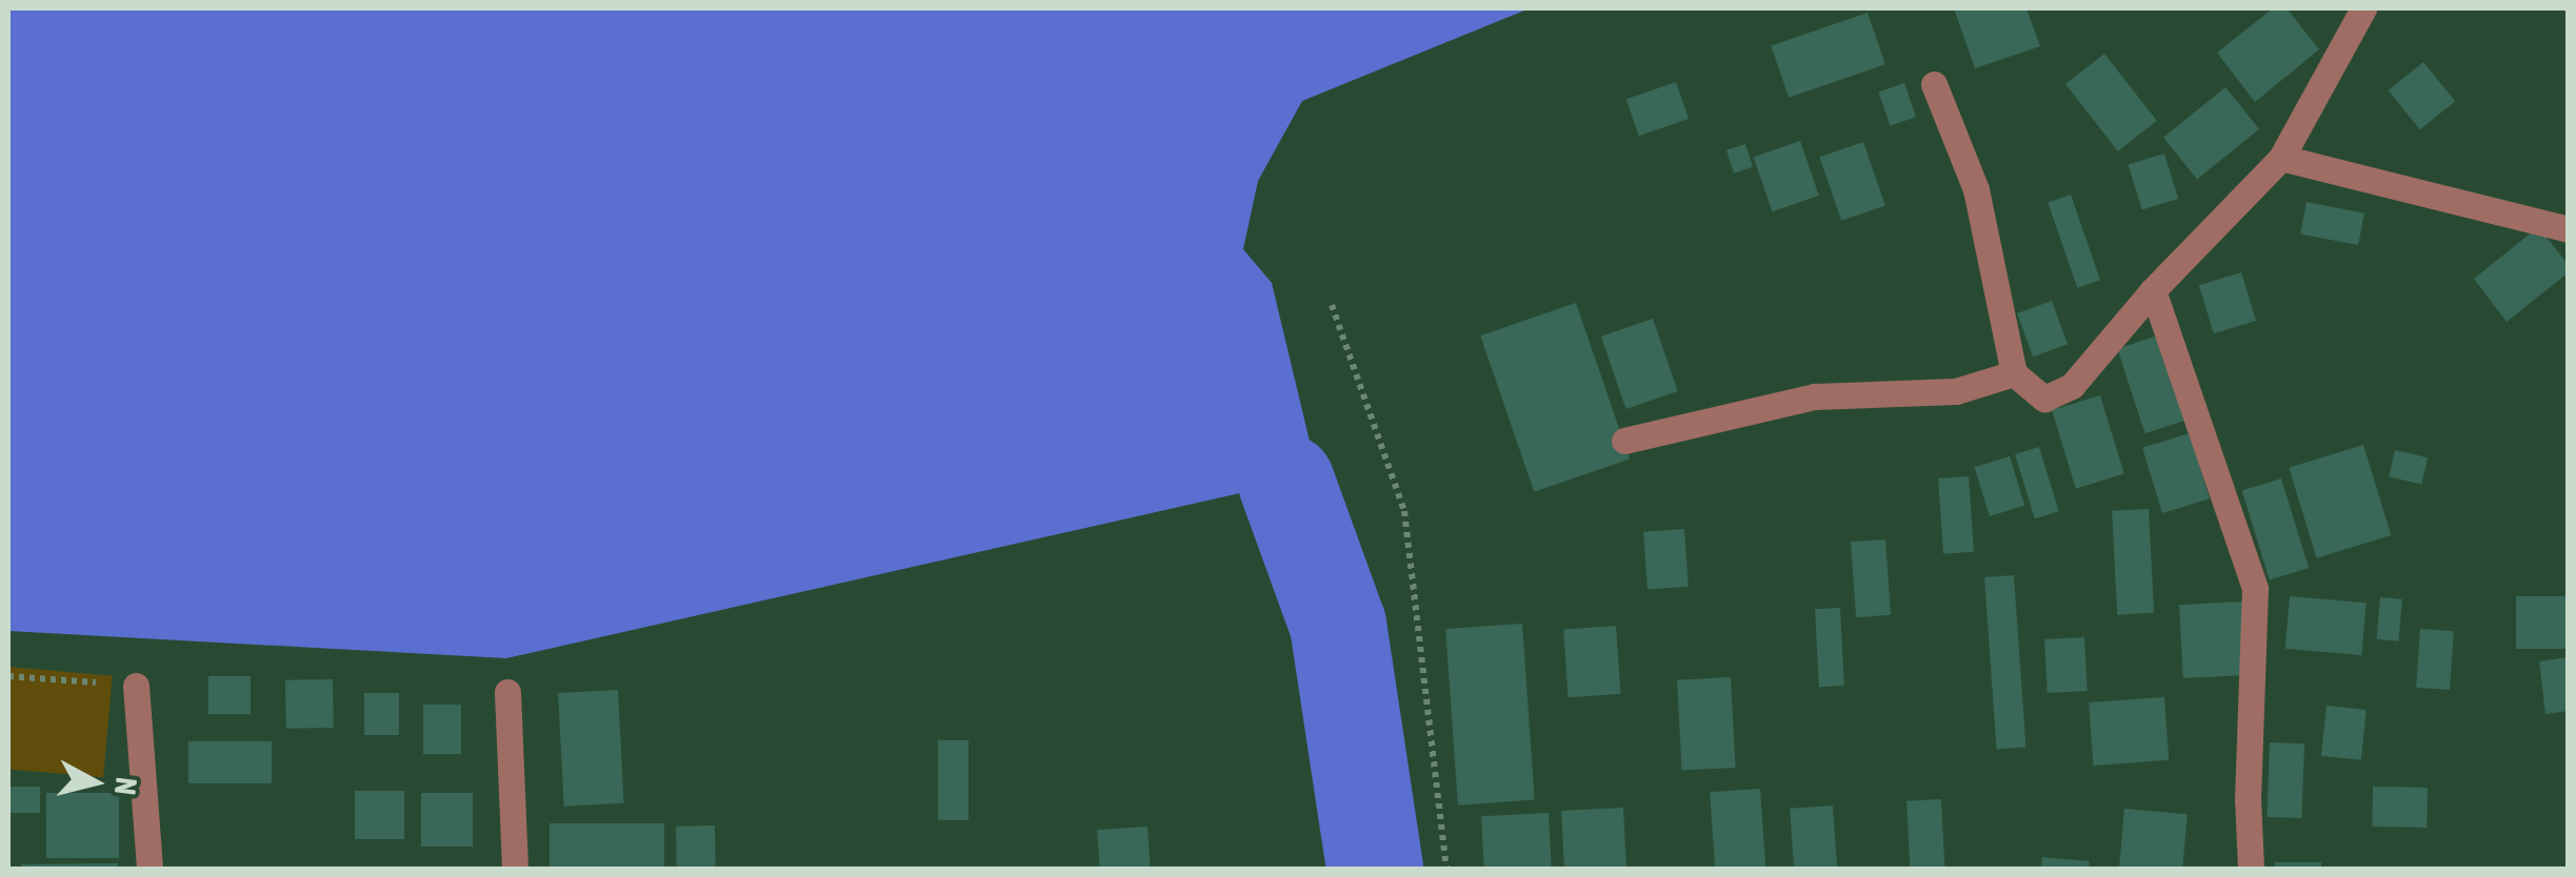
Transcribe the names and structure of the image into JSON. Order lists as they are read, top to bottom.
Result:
{
  "north": "right"
}
